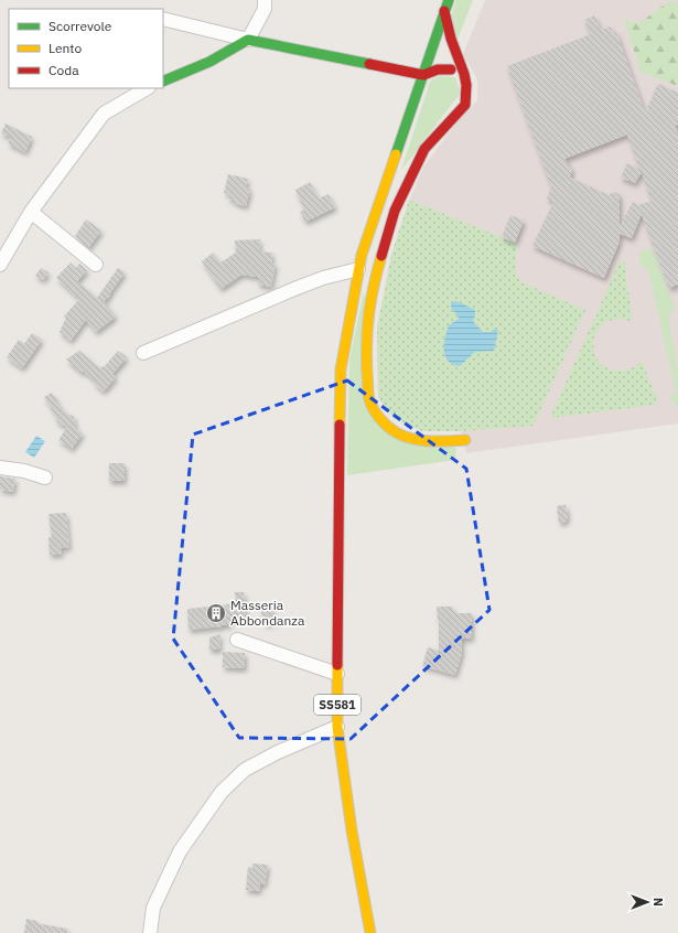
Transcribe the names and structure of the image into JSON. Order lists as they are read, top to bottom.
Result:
{
  "streets": {
    "main road": ["SS581"]
  },
  "places": {
    "building": ["Masseria Abbondanza"]
  },
  "legend": ["Scorrevole", "Lento", "Coda"],
  "north": "right"
}
